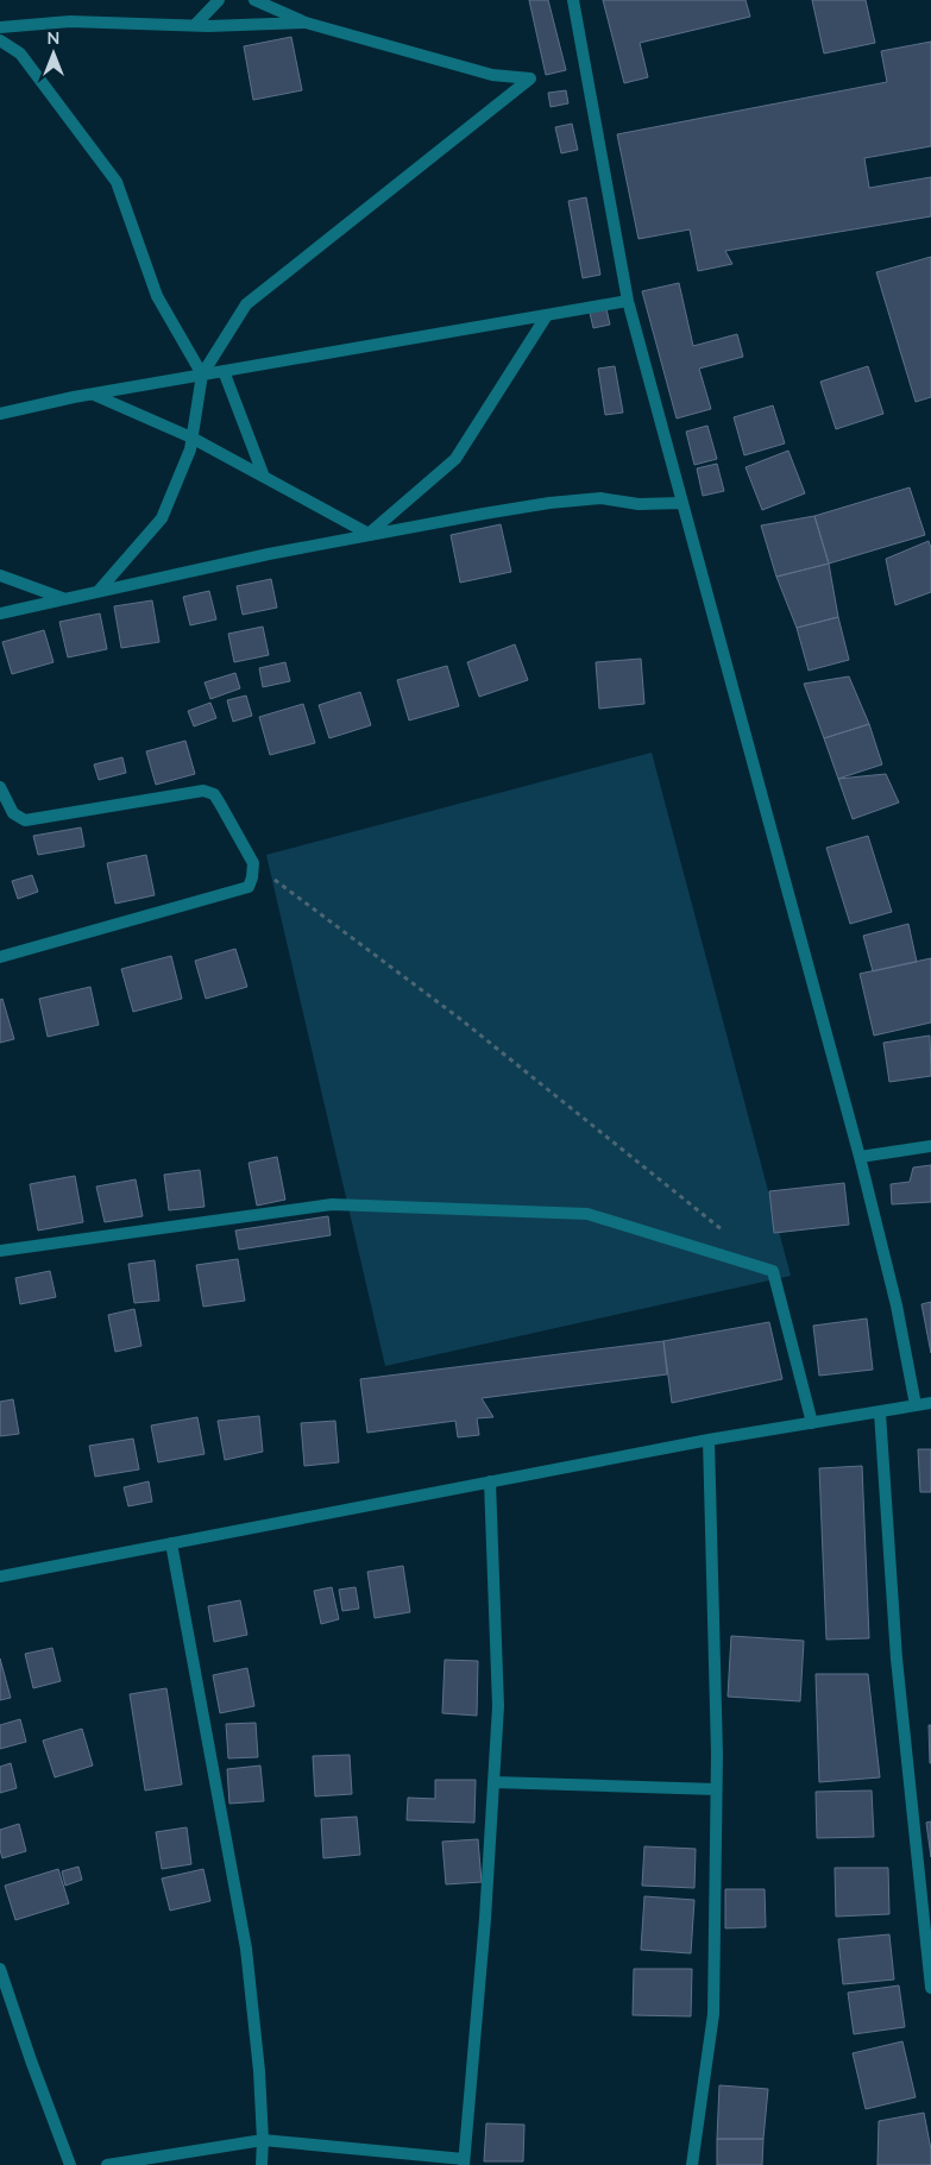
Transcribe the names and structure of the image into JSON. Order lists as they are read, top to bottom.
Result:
{
  "north": "top"
}
